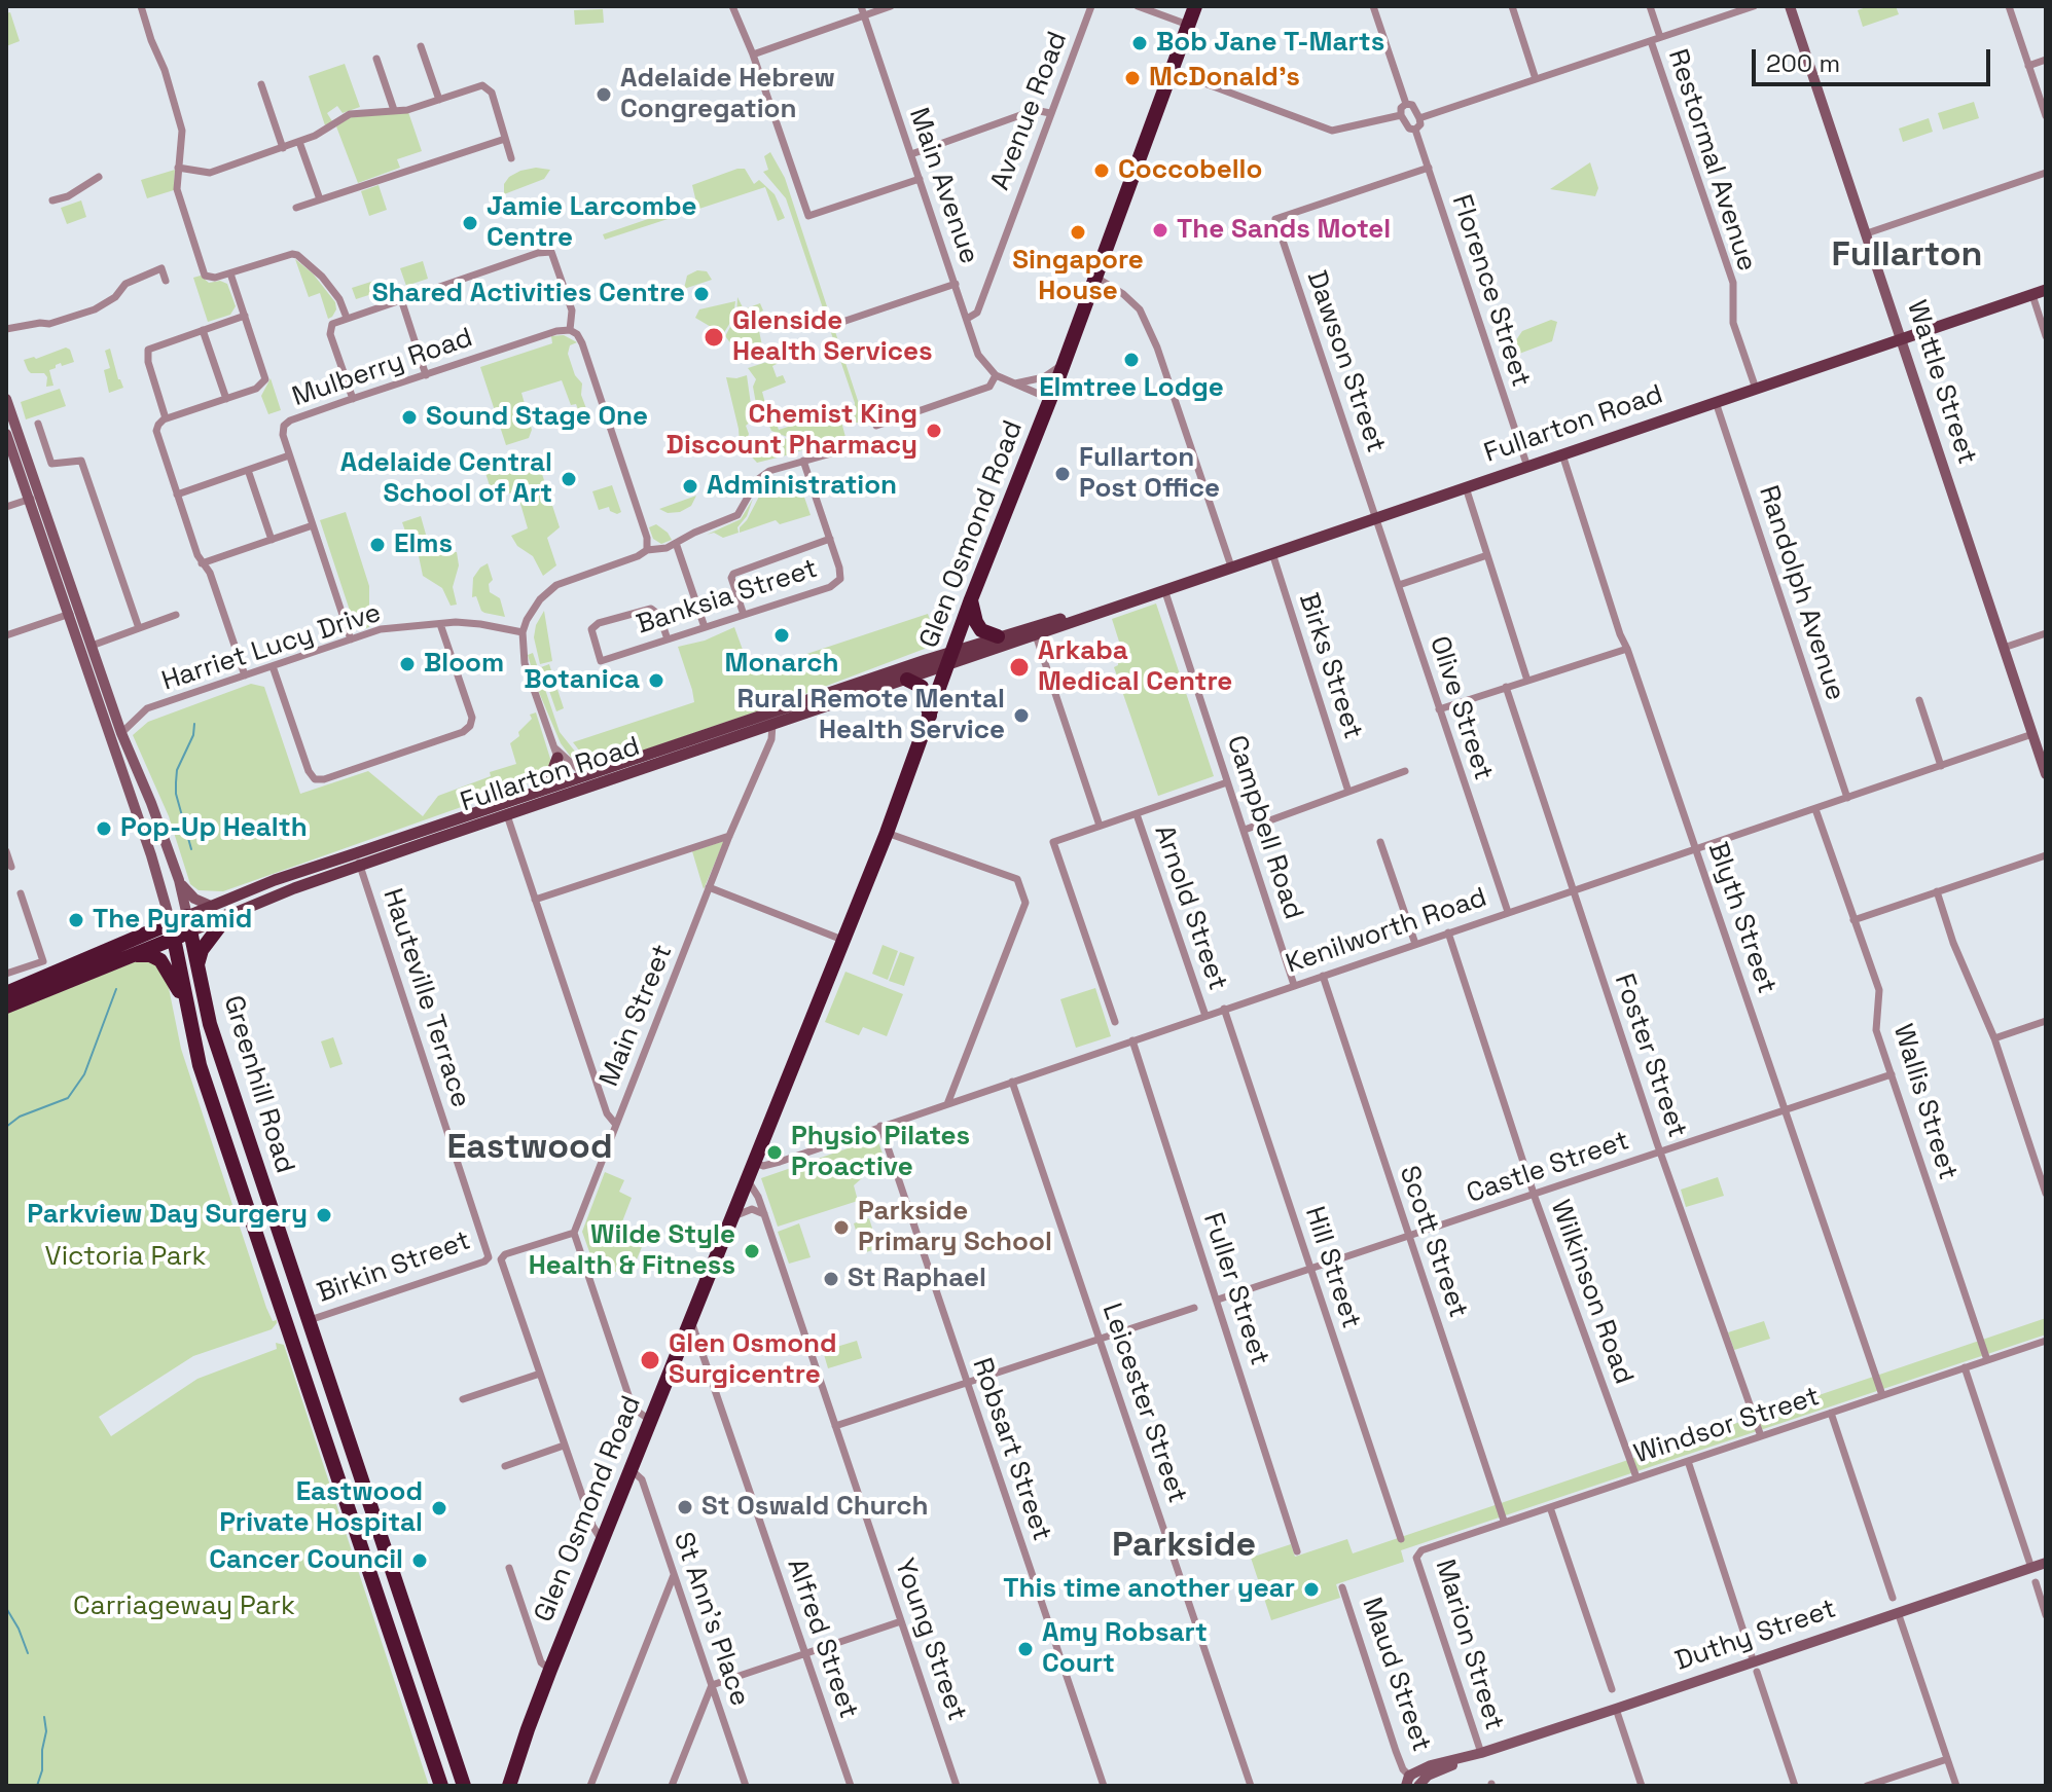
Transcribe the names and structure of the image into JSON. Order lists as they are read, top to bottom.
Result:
{
  "streets": {
    "highway": ["Fullarton Road", "Glen Osmond Road", "Greenhill Road"],
    "street": [
      "Avenue Road",
      "Restormal Avenue",
      "Main Avenue",
      "Florence Street",
      "Dawson Street",
      "Mulberry Road",
      "Wattle Street",
      "Randolph Avenue",
      "Banksia Street",
      "Harriet Lucy Drive",
      "Birks Street",
      "Olive Street",
      "Campbell Road",
      "Arnold Street",
      "Blyth Street",
      "Kenilworth Road",
      "Hauteville Terrace",
      "Main Street",
      "Foster Street",
      "Wallis Street",
      "Castle Street",
      "Scott Street",
      "Birkin Street",
      "Hill Street",
      "Fuller Street",
      "Wilkinson Road",
      "Leicester Street",
      "Windsor Street",
      "Robsart Street",
      "St Ann's Place",
      "Duthy Street",
      "Alfred Street",
      "Young Street",
      "Marion Street",
      "Maud Street"
    ]
  },
  "crossings": [
    ["Avenue Road", "Main Avenue"],
    ["Restormal Avenue", "Fullarton Road"],
    ["Florence Street", "Dawson Street"],
    ["Florence Street", "Fullarton Road"],
    ["Dawson Street", "Fullarton Road"],
    ["Dawson Street", "Olive Street"],
    ["Mulberry Road", "Harriet Lucy Drive"],
    ["Wattle Street", "Fullarton Road"],
    ["Wattle Street", "Kenilworth Road"],
    ["Fullarton Road", "Glen Osmond Road"],
    ["Fullarton Road", "Randolph Avenue"],
    ["Fullarton Road", "Birks Street"],
    ["Fullarton Road", "Olive Street"],
    ["Fullarton Road", "Campbell Road"],
    ["Fullarton Road", "Blyth Street"],
    ["Fullarton Road", "Hauteville Terrace"],
    ["Fullarton Road", "Main Street"],
    ["Fullarton Road", "Greenhill Road"],
    ["Glen Osmond Road", "Kenilworth Road"],
    ["Glen Osmond Road", "St Ann's Place"],
    ["Glen Osmond Road", "Alfred Street"],
    ["Glen Osmond Road", "Young Street"],
    ["Randolph Avenue", "Kenilworth Road"],
    ["Harriet Lucy Drive", "Greenhill Road"],
    ["Olive Street", "Kenilworth Road"],
    ["Campbell Road", "Kenilworth Road"],
    ["Arnold Street", "Kenilworth Road"],
    ["Blyth Street", "Kenilworth Road"],
    ["Blyth Street", "Castle Street"],
    ["Blyth Street", "Windsor Street"],
    ["Kenilworth Road", "Foster Street"],
    ["Kenilworth Road", "Wallis Street"],
    ["Kenilworth Road", "Scott Street"],
    ["Kenilworth Road", "Hill Street"],
    ["Kenilworth Road", "Fuller Street"],
    ["Kenilworth Road", "Wilkinson Road"],
    ["Kenilworth Road", "Leicester Street"],
    ["Kenilworth Road", "Robsart Street"],
    ["Hauteville Terrace", "Birkin Street"],
    ["Main Street", "Birkin Street"],
    ["Foster Street", "Castle Street"],
    ["Foster Street", "Windsor Street"],
    ["Greenhill Road", "Birkin Street"],
    ["Wallis Street", "Castle Street"],
    ["Wallis Street", "Windsor Street"],
    ["Castle Street", "Scott Street"],
    ["Castle Street", "Hill Street"],
    ["Castle Street", "Fuller Street"],
    ["Castle Street", "Wilkinson Road"],
    ["Scott Street", "Windsor Street"],
    ["Wilkinson Road", "Windsor Street"],
    ["Windsor Street", "Marion Street"],
    ["Duthy Street", "Marion Street"],
    ["Duthy Street", "Maud Street"]
  ],
  "districts": ["Fullarton", "Eastwood", "Parkside"],
  "parks": ["Victoria Park", "Carriageway Park"],
  "places": [
    "Bob Jane T-Marts",
    "McDonald's",
    "Adelaide Hebrew Congregation",
    "Coccobello",
    "Jamie Larcombe Centre",
    "The Sands Motel",
    "Singapore House",
    "Shared Activities Centre",
    "Glenside Health Services",
    "Elmtree Lodge",
    "Sound Stage One",
    "Chemist King Discount Pharmacy",
    "Fullarton Post Office",
    "Adelaide Central School of Art",
    "Administration",
    "Elms",
    "Monarch",
    "Bloom",
    "Arkaba Medical Centre",
    "Botanica",
    "Rural Remote Mental Health Service",
    "Pop-Up Health",
    "The Pyramid",
    "Physio Pilates Proactive",
    "Parkview Day Surgery",
    "Parkside Primary School",
    "Wilde Style Health & Fitness",
    "St Raphael",
    "Glen Osmond Surgicentre",
    "St Oswald Church",
    "Eastwood Private Hospital",
    "Cancer Council",
    "This time another year",
    "Amy Robsart Court"
  ],
  "scale_bar": "200 m"
}
